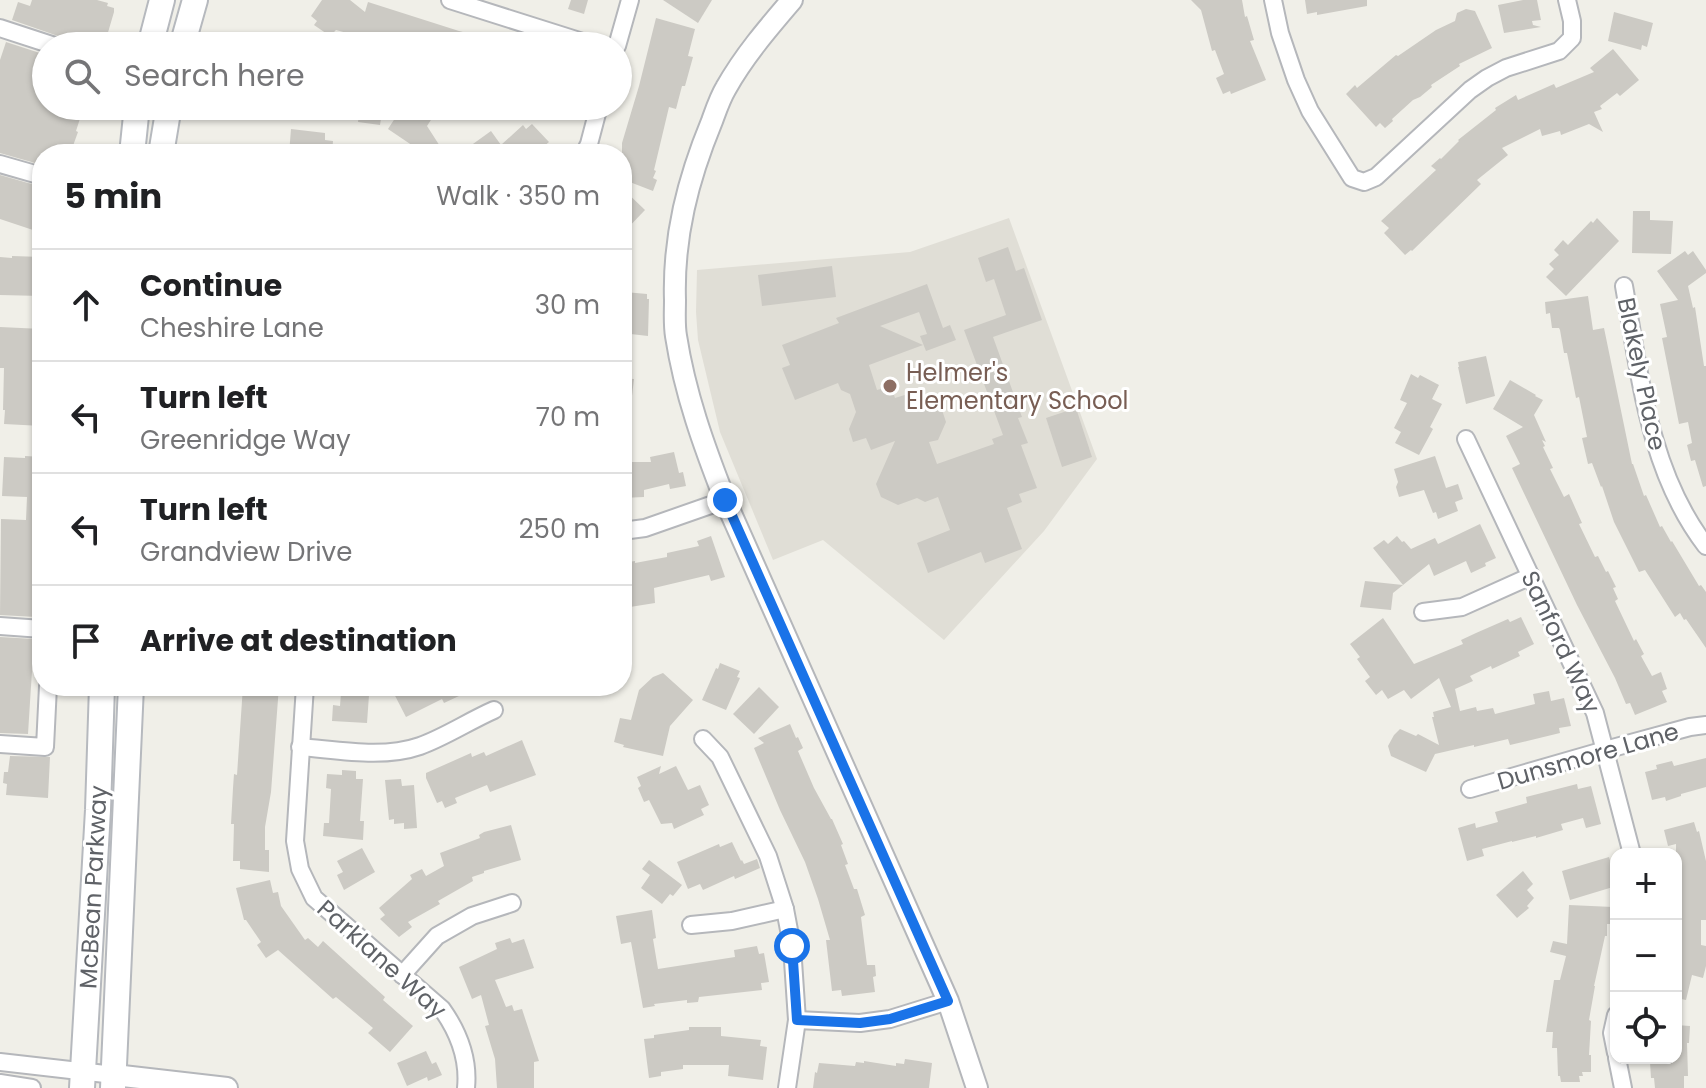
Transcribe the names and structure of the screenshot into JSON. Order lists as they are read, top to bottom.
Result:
{
  "streets": {
    "main road": ["McBean Parkway"],
    "street": [
      "Blakely Place",
      "Sanford Way",
      "Dunsmore Lane",
      "Parklane Way"
    ]
  },
  "crossings": [
    ["Sanford Way", "Dunsmore Lane"]
  ],
  "places": ["Helmer's Elementary School"],
  "page": {
    "search": "Search here",
    "heading": ["5 min", "Walk · 350 m"],
    "list": [
      ["Continue", "Cheshire Lane", "30 m"],
      ["Turn left", "Greenridge Way", "70 m"],
      ["Turn left", "Grandview Drive", "250 m"],
      "Arrive at destination"
    ],
    "map_buttons": ["+", "−"]
  }
}
